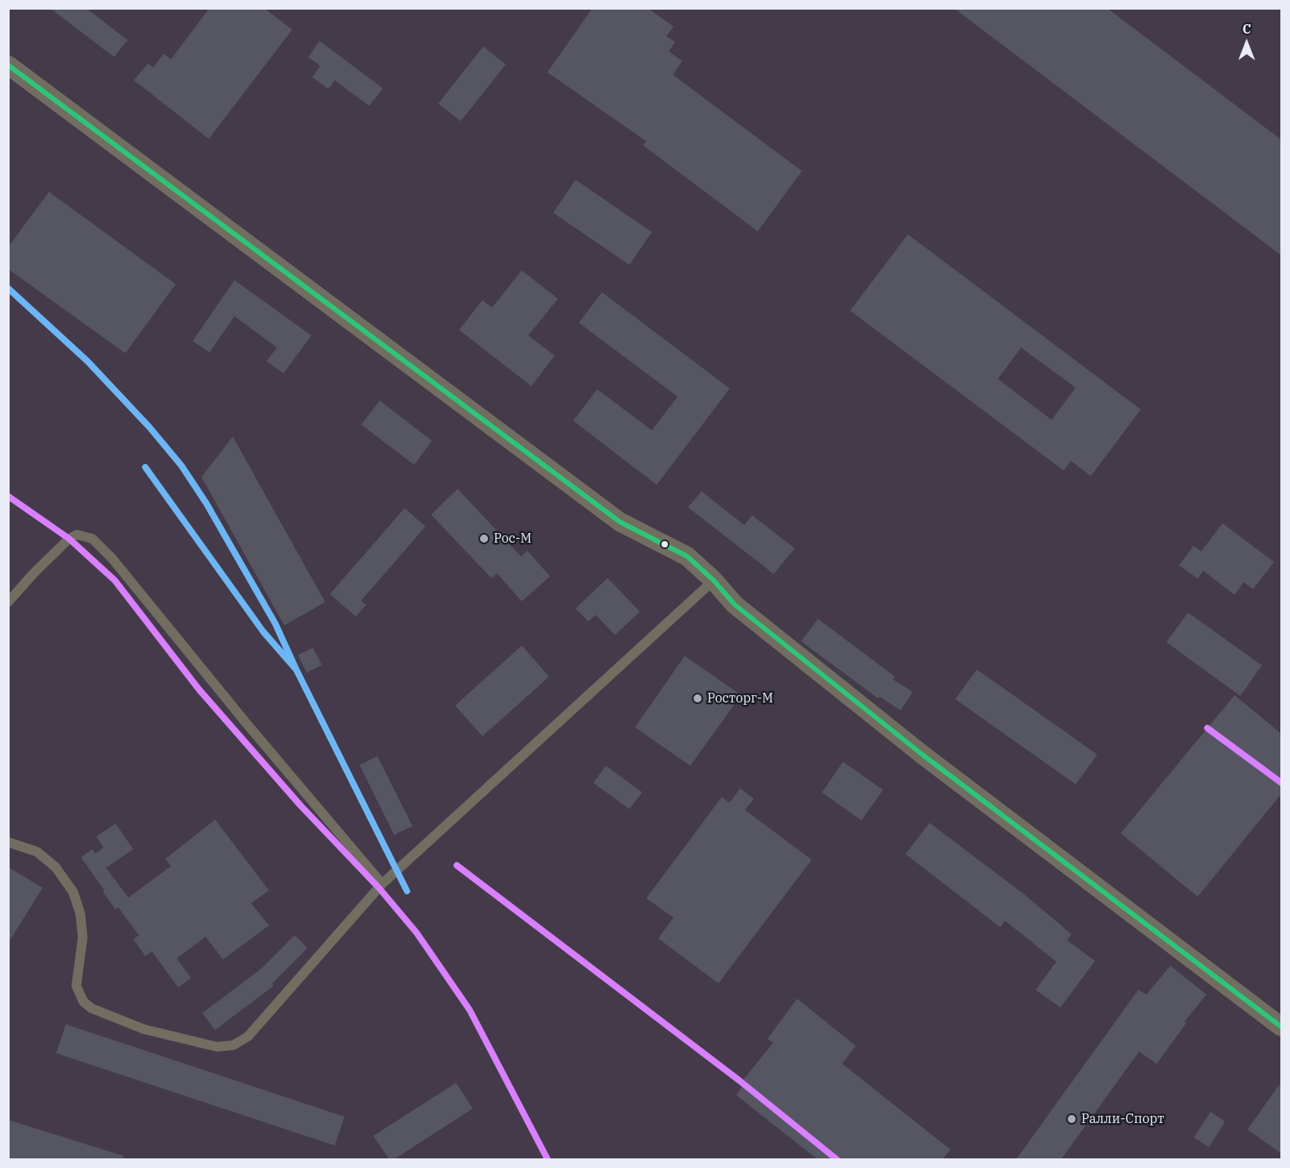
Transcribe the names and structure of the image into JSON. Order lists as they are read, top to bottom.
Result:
{
  "places": ["Рос-М", "Росторг-М", "Ралли-Спорт"],
  "north": "top"
}
